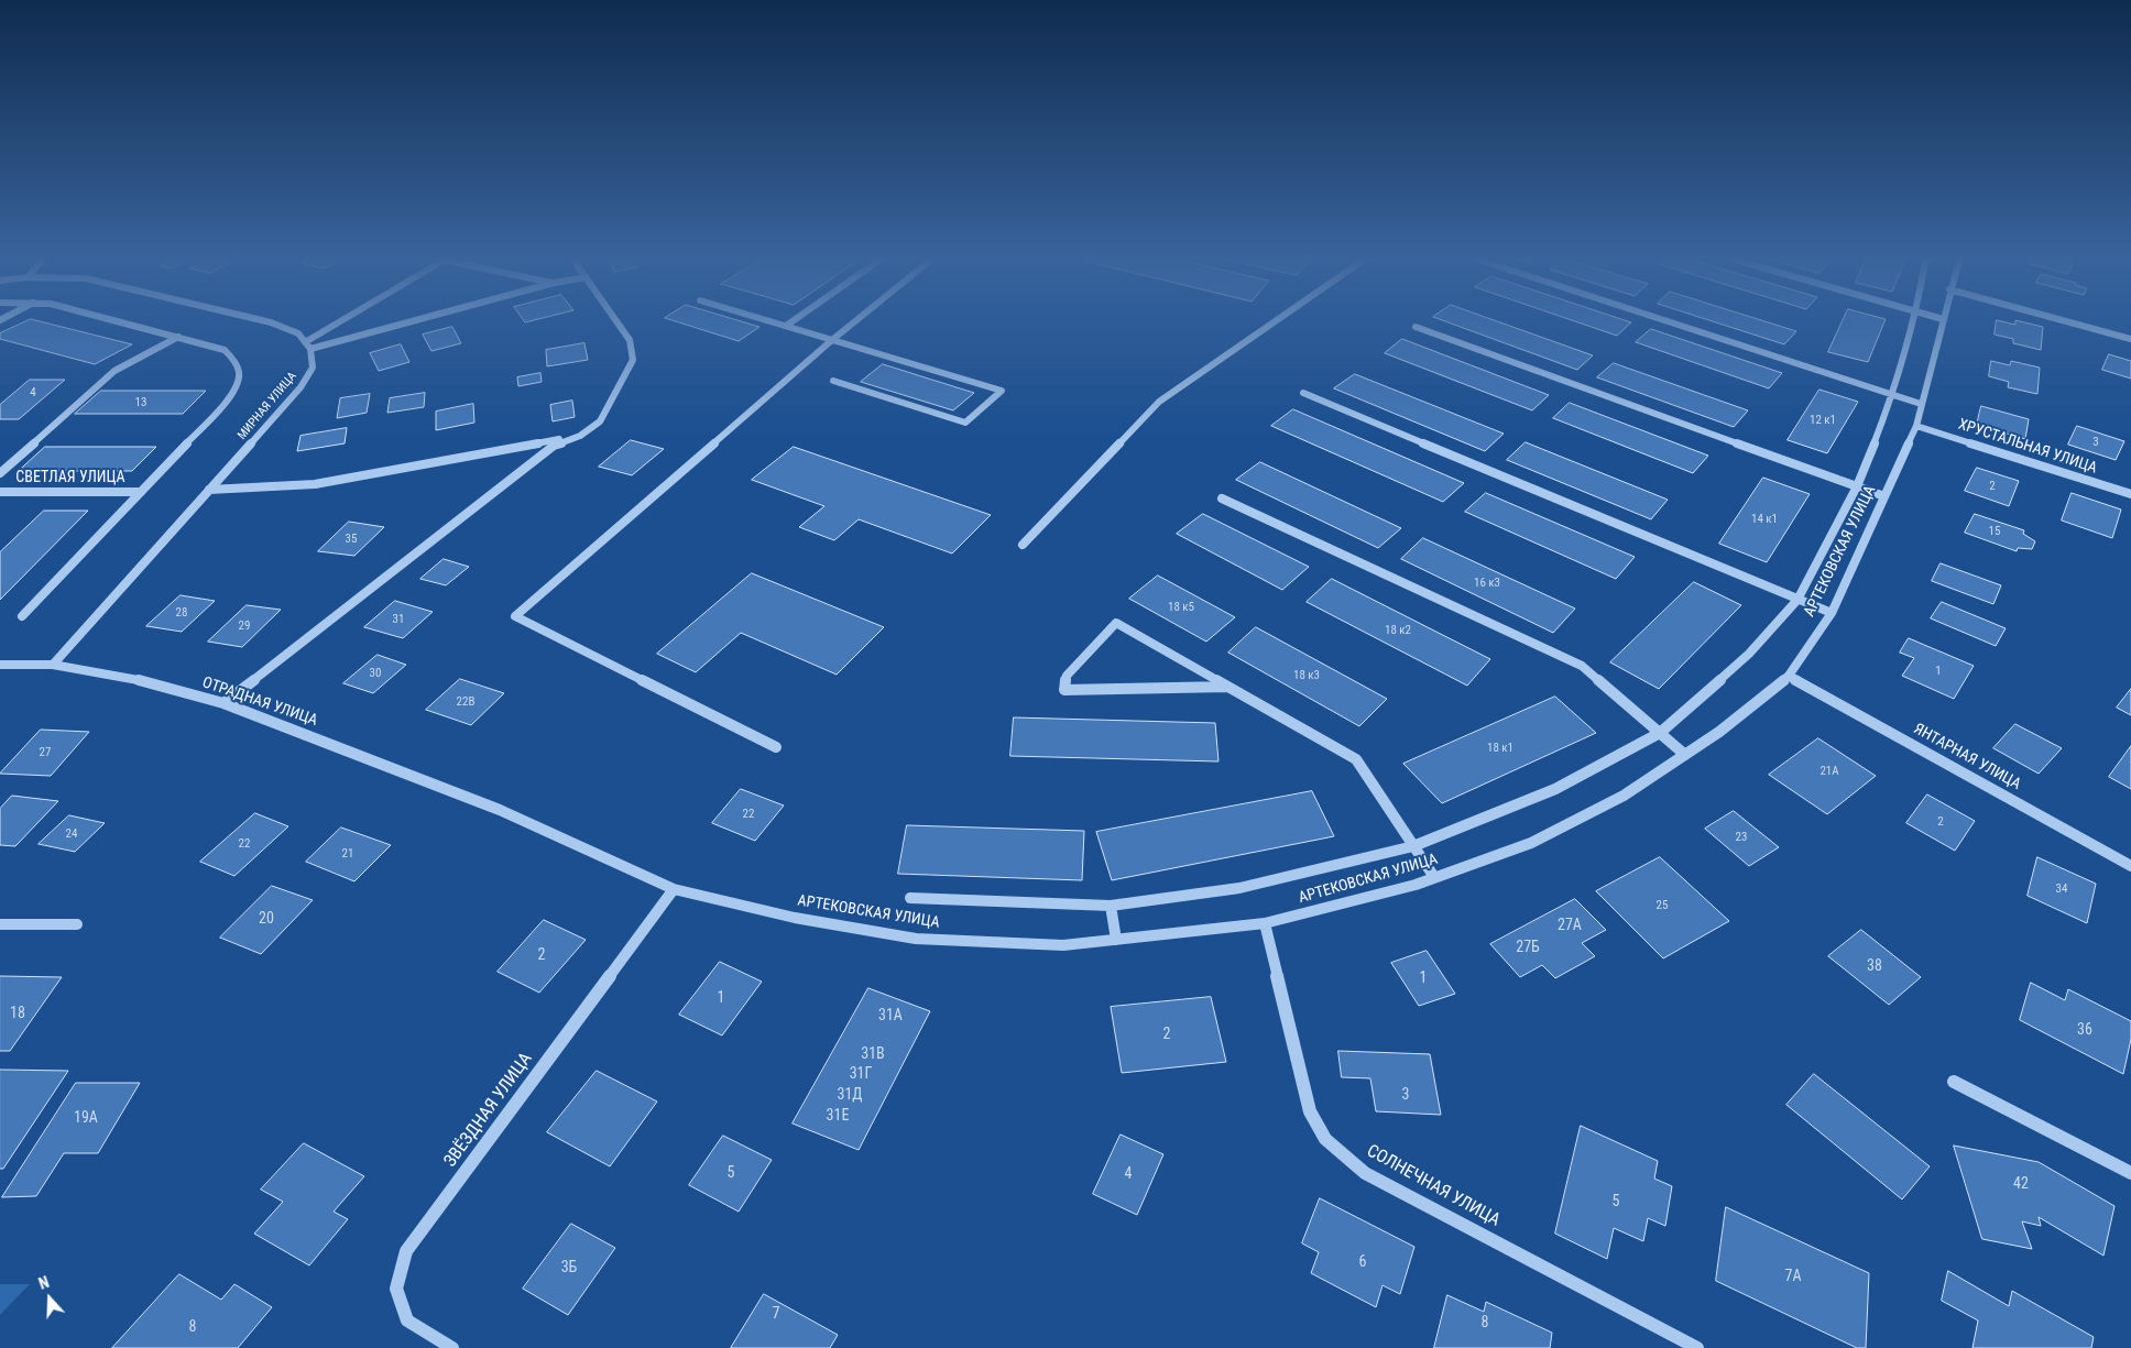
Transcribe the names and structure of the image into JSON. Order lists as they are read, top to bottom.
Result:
{
  "streets": {
    "street": [
      "МИРНАЯ УЛИЦА",
      "ХРУСТАЛЬНАЯ УЛИЦА",
      "СВЕТЛАЯ УЛИЦА",
      "АРТЕКОВСКАЯ УЛИЦА",
      "ОТРАДНАЯ УЛИЦА",
      "ЯНТАРНАЯ УЛИЦА",
      "ЗВЁЗДНАЯ УЛИЦА",
      "СОЛНЕЧНАЯ УЛИЦА"
    ]
  },
  "crossings": [
    ["МИРНАЯ УЛИЦА", "ОТРАДНАЯ УЛИЦА"],
    ["ХРУСТАЛЬНАЯ УЛИЦА", "АРТЕКОВСКАЯ УЛИЦА"],
    ["АРТЕКОВСКАЯ УЛИЦА", "ОТРАДНАЯ УЛИЦА"],
    ["АРТЕКОВСКАЯ УЛИЦА", "ЯНТАРНАЯ УЛИЦА"],
    ["АРТЕКОВСКАЯ УЛИЦА", "ЗВЁЗДНАЯ УЛИЦА"],
    ["АРТЕКОВСКАЯ УЛИЦА", "СОЛНЕЧНАЯ УЛИЦА"]
  ],
  "house_numbers": [
    "4",
    "13",
    "12 к1",
    "3",
    "2",
    "14 к1",
    "15",
    "35",
    "16 к3",
    "18 к5",
    "28",
    "31",
    "29",
    "18 к2",
    "1",
    "30",
    "18 к3",
    "22В",
    "18 к1",
    "27",
    "21А",
    "22",
    "2",
    "24",
    "23",
    "22",
    "21",
    "34",
    "25",
    "20",
    "27А",
    "27Б",
    "2",
    "38",
    "1",
    "1",
    "18",
    "31А",
    "36",
    "2",
    "31В",
    "31Г",
    "31Д",
    "3",
    "31Е",
    "19А",
    "5",
    "4",
    "42",
    "5",
    "6",
    "3Б",
    "7А",
    "7",
    "8",
    "8"
  ],
  "north": "top"
}
